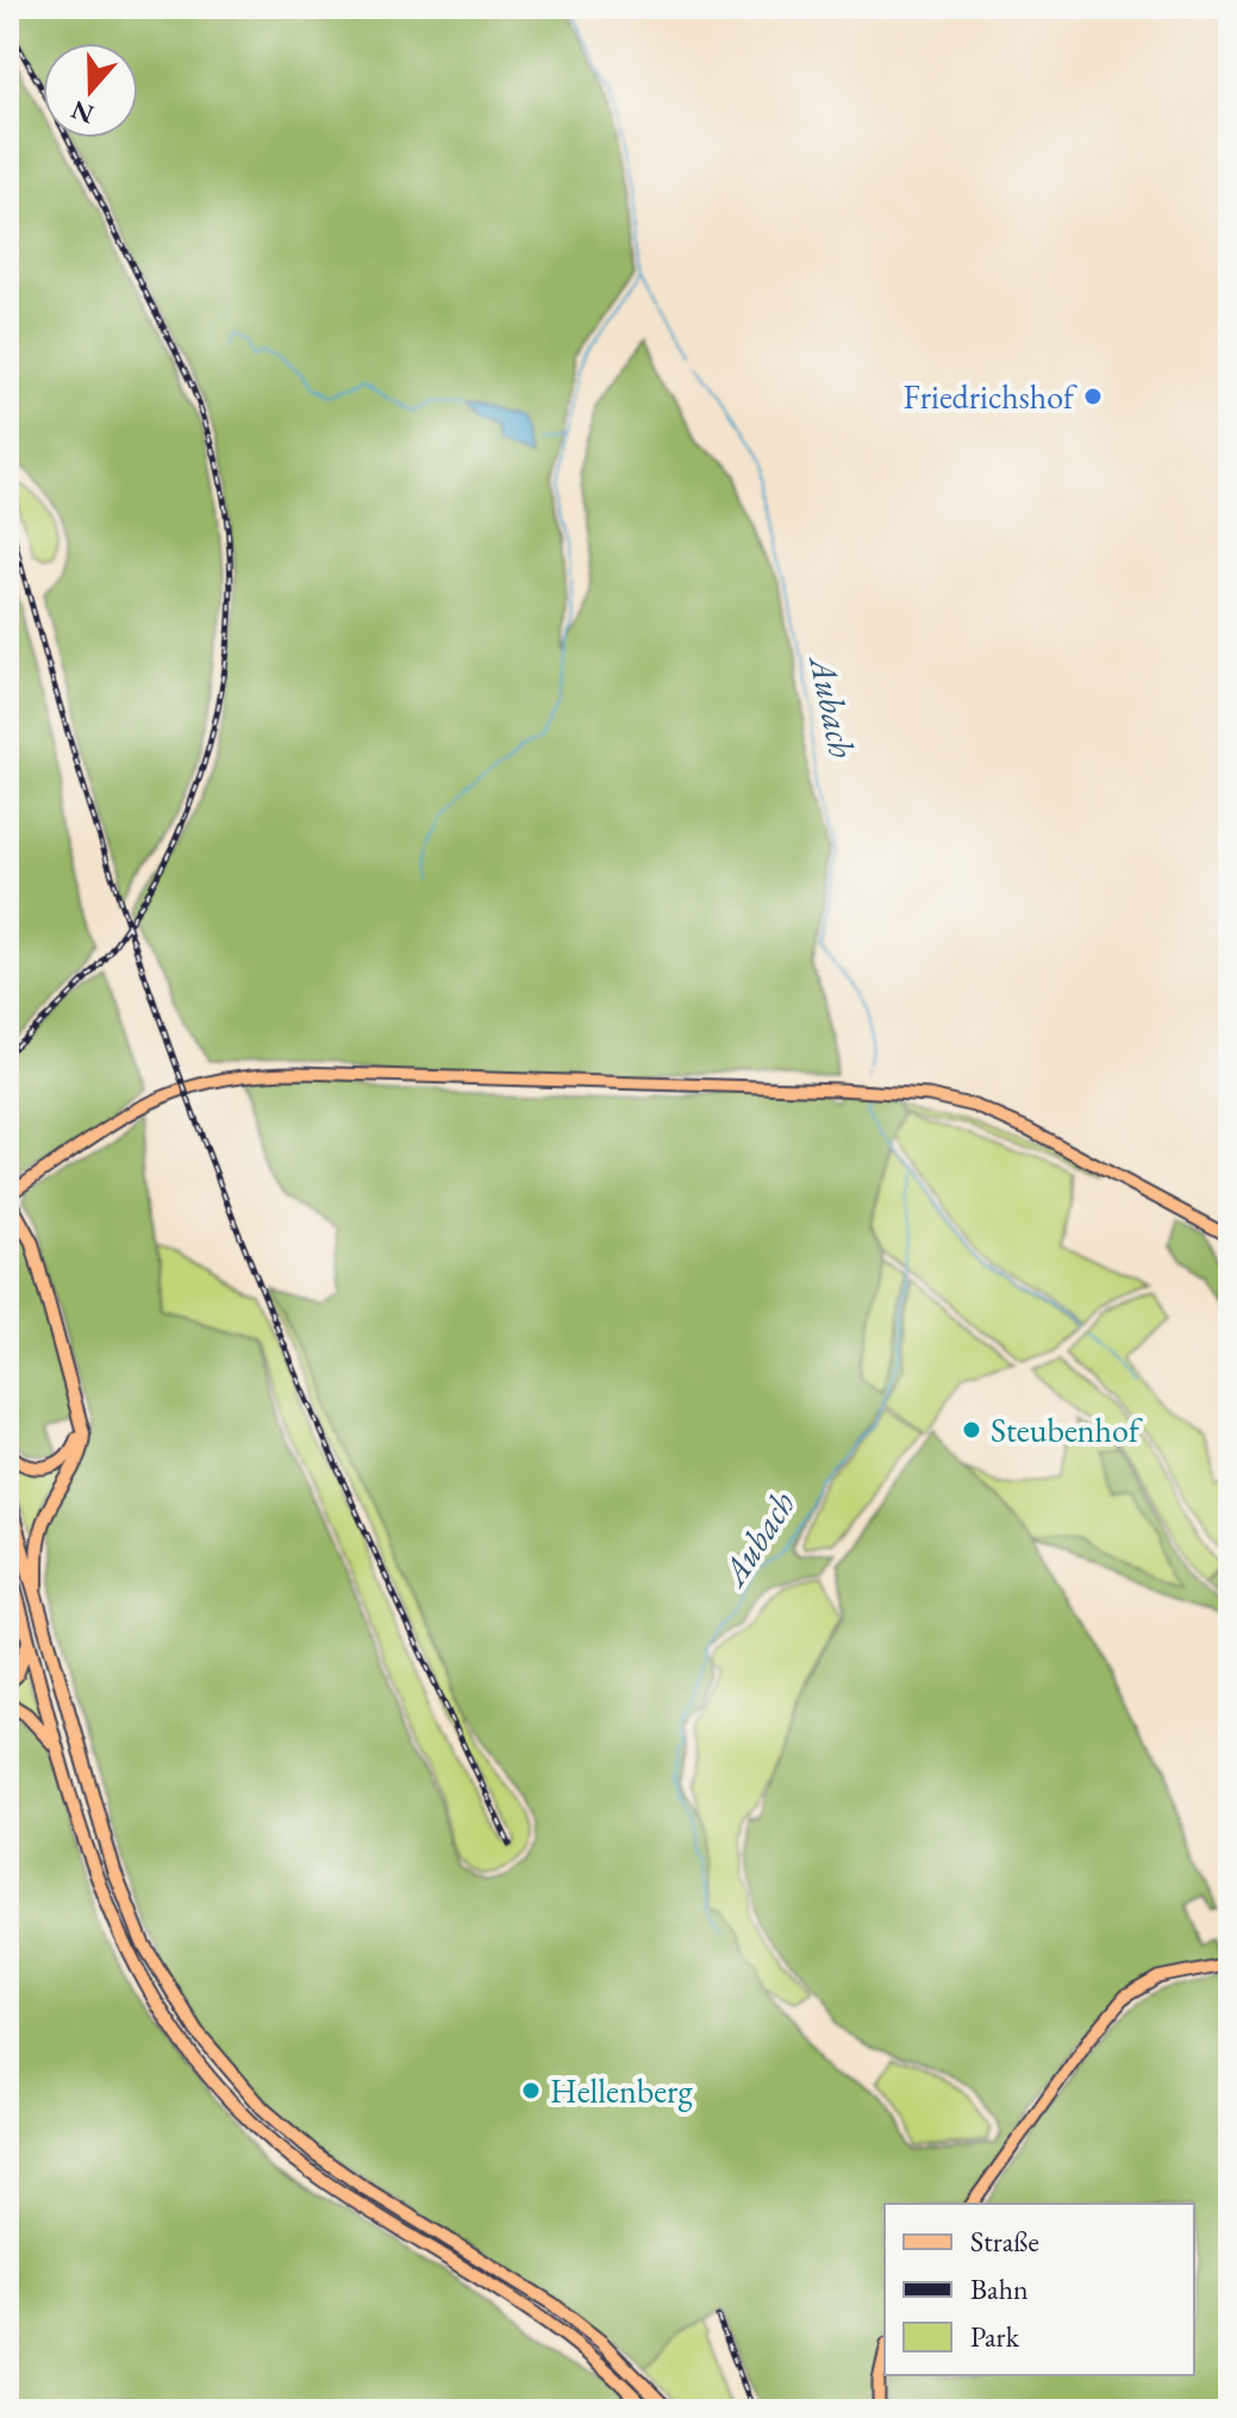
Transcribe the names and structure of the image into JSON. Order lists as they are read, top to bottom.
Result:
{
  "water": ["Aubach"],
  "places": ["Friedrichshof", "Steubenhof", "Hellenberg"],
  "legend": ["Straße", "Bahn", "Park"],
  "north": "bottom"
}
